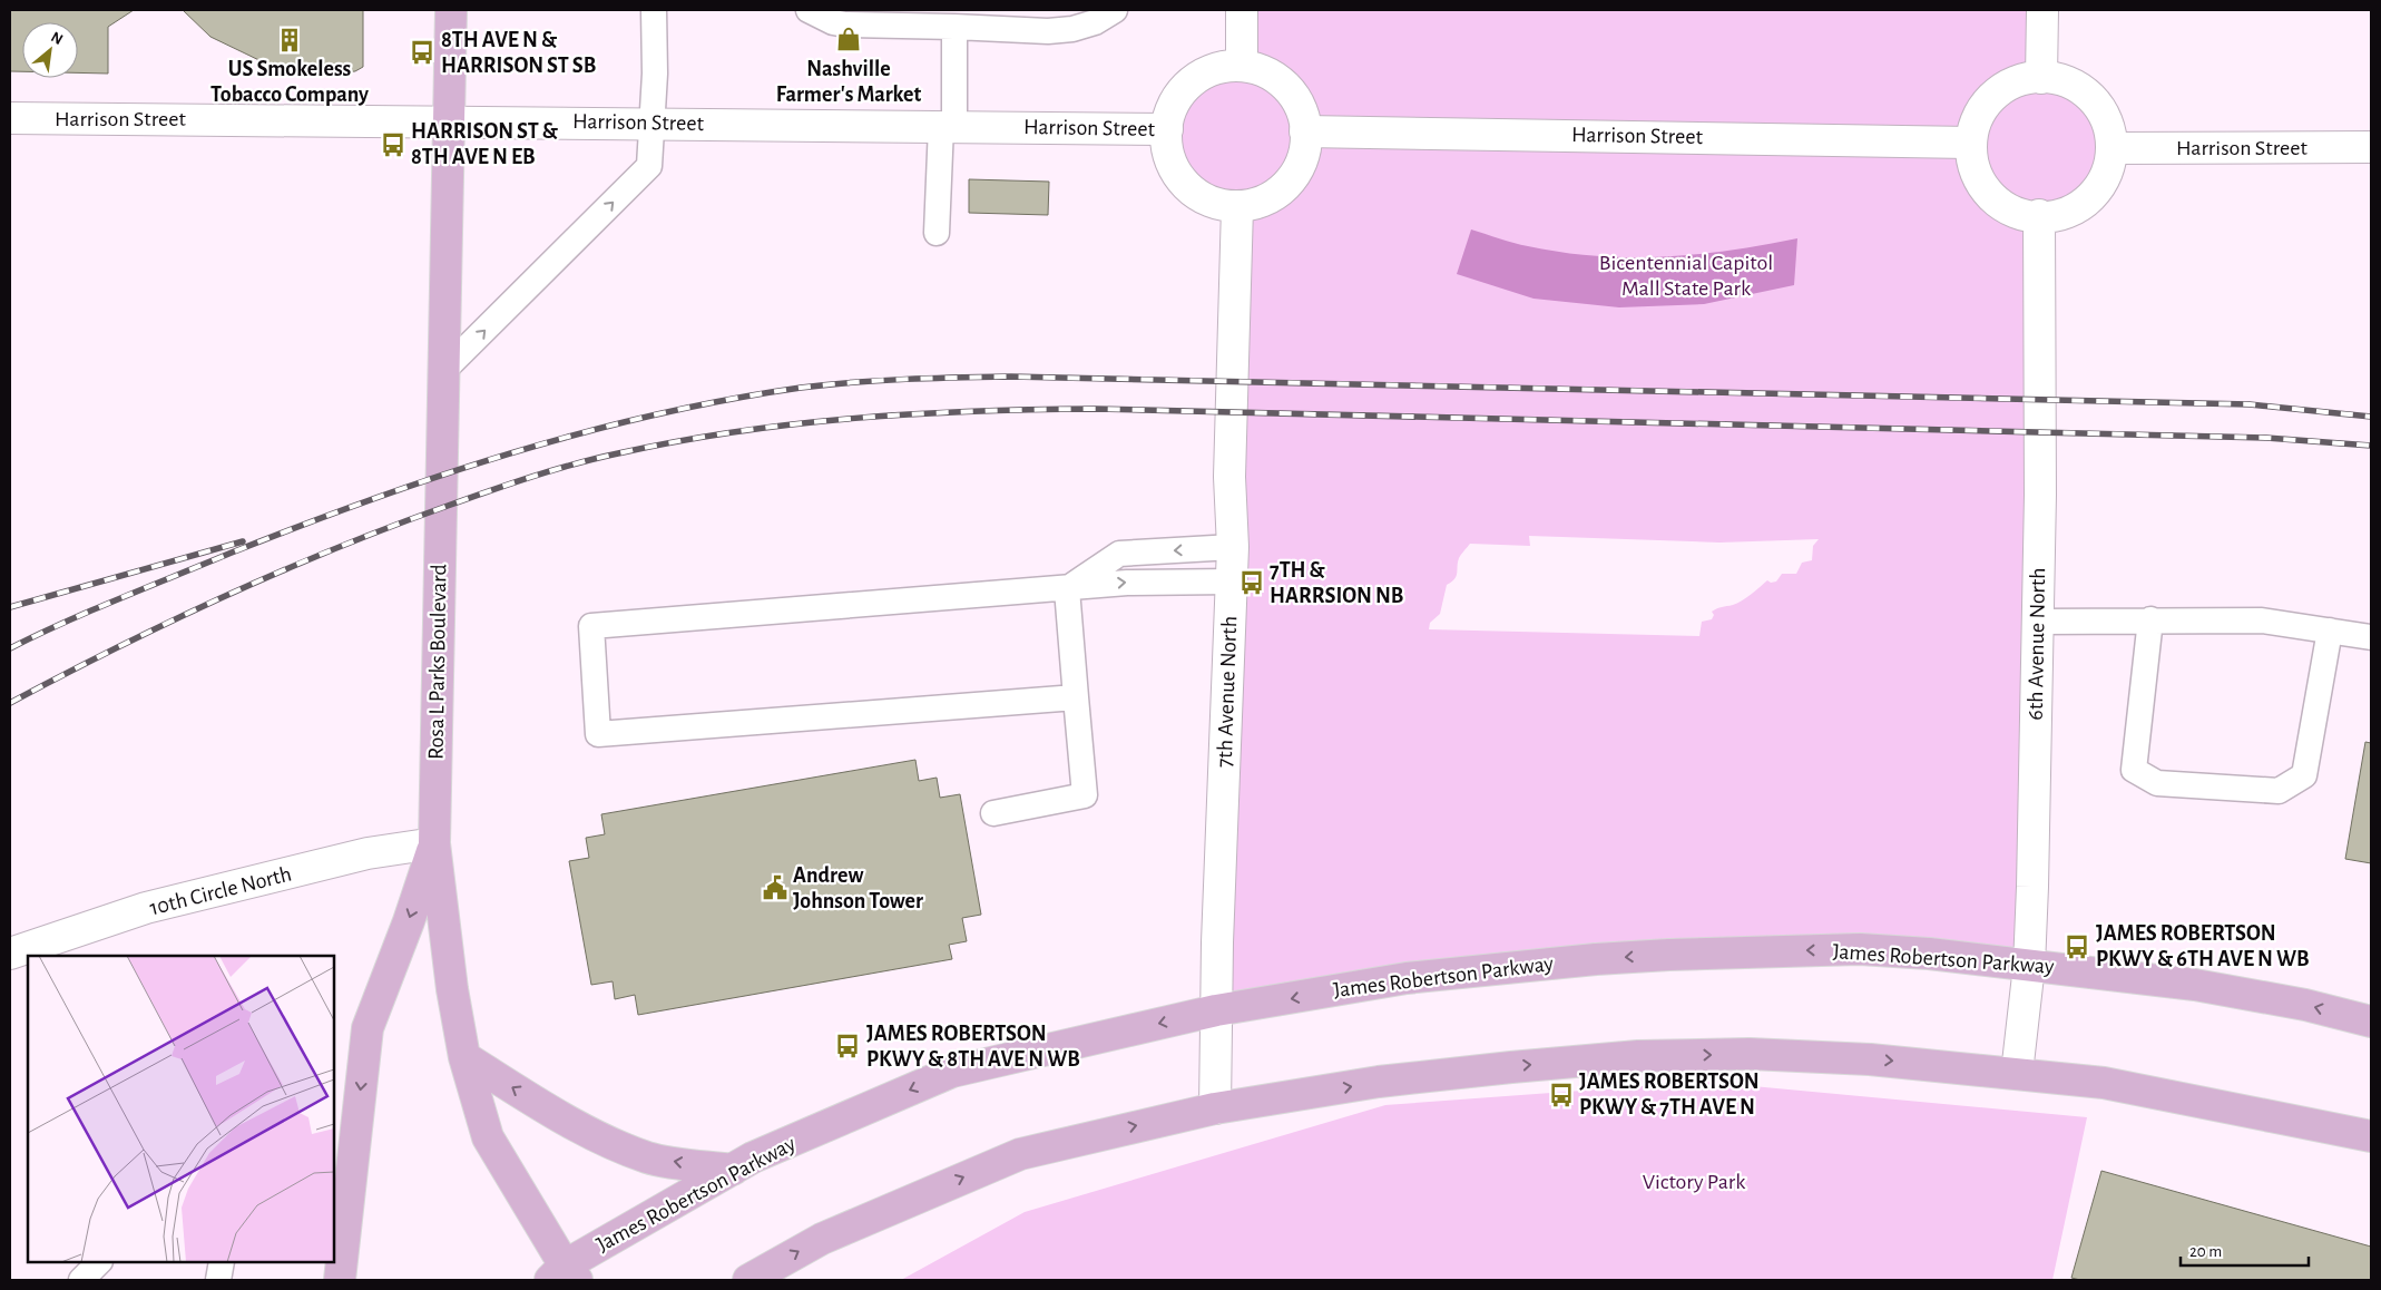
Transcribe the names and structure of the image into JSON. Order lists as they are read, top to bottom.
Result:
{
  "streets": {
    "main road": ["Rosa L Parks Boulevard", "James Robertson Parkway"],
    "street": [
      "Harrison Street",
      "6th Avenue North",
      "7th Avenue North",
      "10th Circle North"
    ]
  },
  "crossings": [
    ["Harrison Street", "6th Avenue North"],
    ["Harrison Street", "Rosa L Parks Boulevard"],
    ["Harrison Street", "7th Avenue North"],
    ["6th Avenue North", "James Robertson Parkway"],
    ["Rosa L Parks Boulevard", "10th Circle North"],
    ["Rosa L Parks Boulevard", "James Robertson Parkway"],
    ["7th Avenue North", "James Robertson Parkway"]
  ],
  "parks": ["Bicentennial Capitol Mall State Park", "Victory Park"],
  "places": {
    "shop": ["Nashville Farmer's Market"],
    "building": ["US Smokeless Tobacco Company"],
    "bus stop": [
      "8TH AVE N & HARRISON ST SB",
      "HARRISON ST & 8TH AVE N EB",
      "7TH & HARRSION NB",
      "JAMES ROBERTSON PKWY & 6TH AVE N WB",
      "JAMES ROBERTSON PKWY & 8TH AVE N WB",
      "JAMES ROBERTSON PKWY & 7TH AVE N"
    ],
    "public building": ["Andrew Johnson Tower"]
  },
  "scale_bar": "20 m",
  "north": "top right"
}
